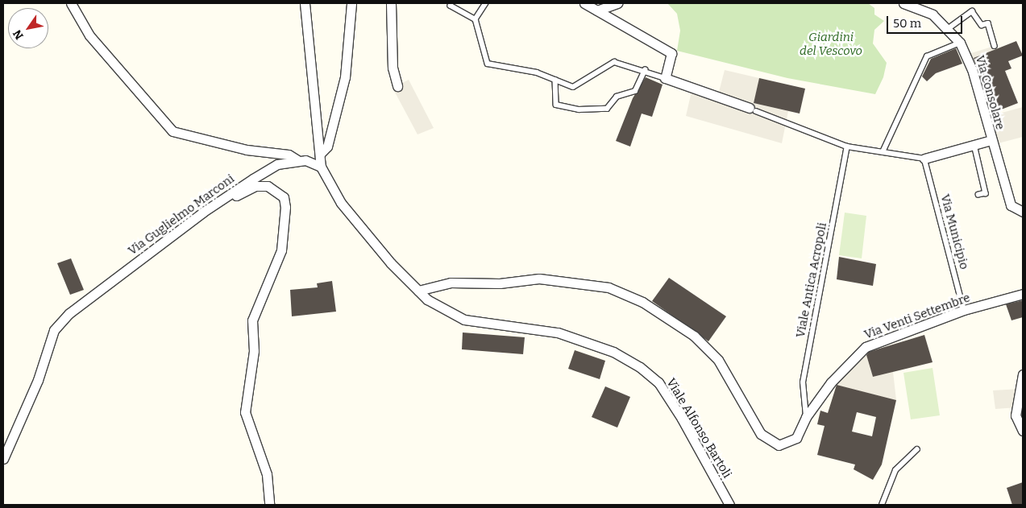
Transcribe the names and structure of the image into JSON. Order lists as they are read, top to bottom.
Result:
{
  "streets": {
    "street": [
      "Via Consolare",
      "Via Guglielmo Marconi",
      "Via Venti Settembre",
      "Viale Alfonso Bartoli"
    ],
    "lane": ["Via Municipio", "Viale Antica Acropoli"]
  },
  "crossings": [
    ["Via Municipio", "Via Venti Settembre"],
    ["Viale Antica Acropoli", "Via Venti Settembre"],
    ["Via Venti Settembre", "Viale Alfonso Bartoli"]
  ],
  "parks": ["Giardini del Vescovo"],
  "scale_bar": "50 m",
  "north": "bottom left"
}
